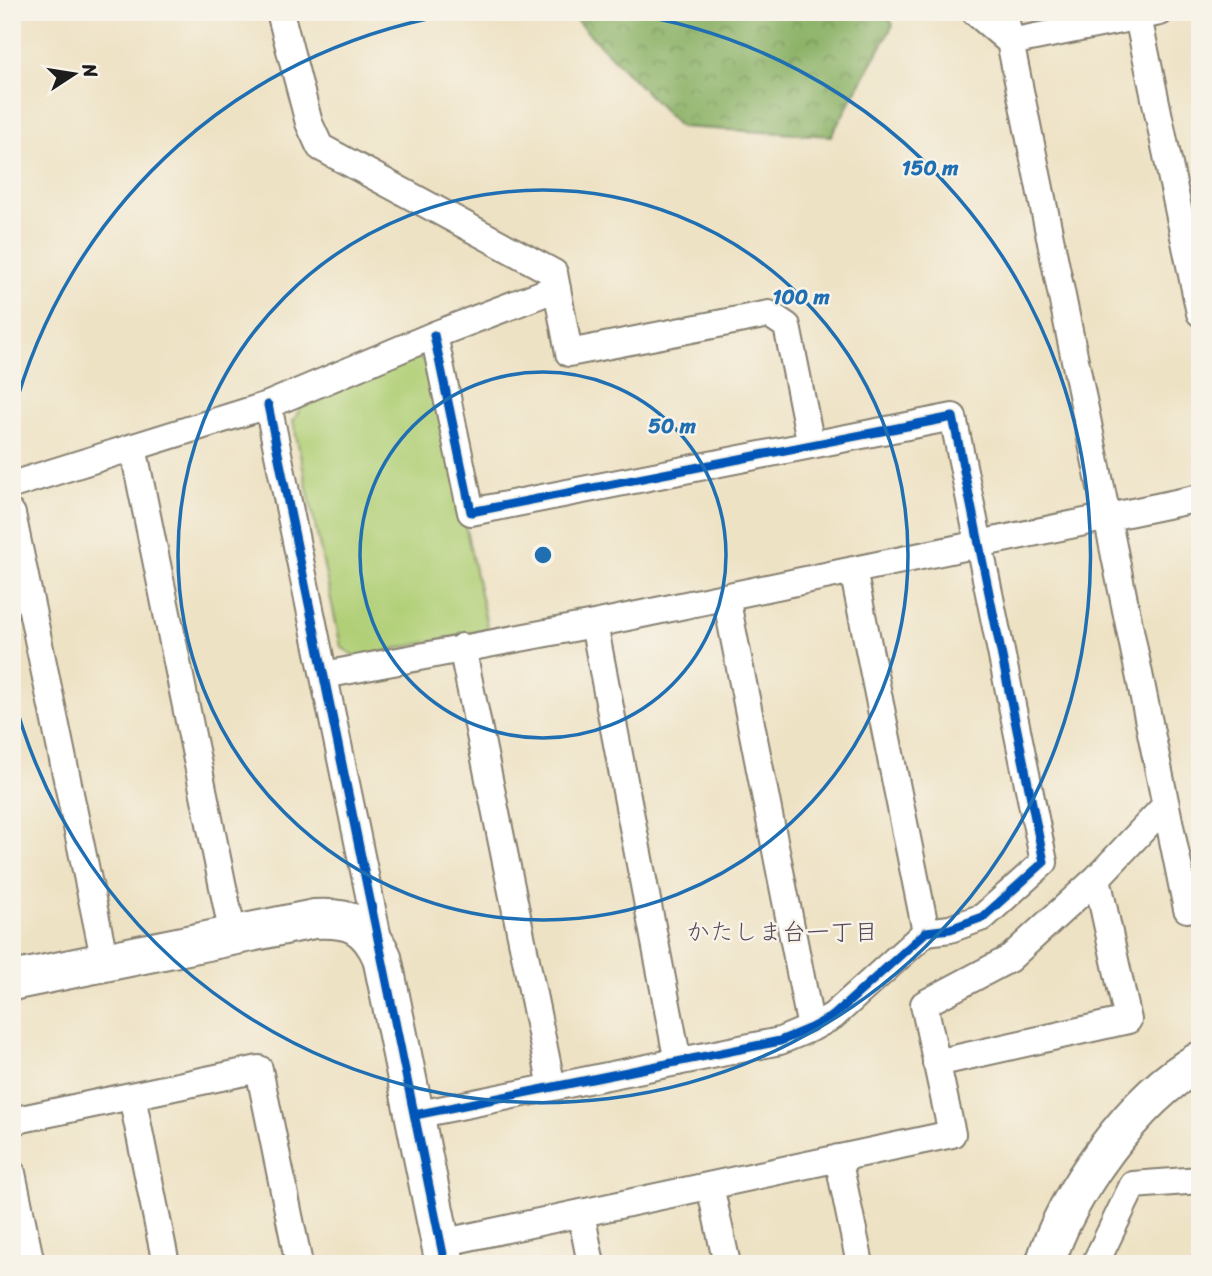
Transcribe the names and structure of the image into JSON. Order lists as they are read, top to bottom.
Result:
{
  "districts": ["かたしま台一丁目"],
  "north": "right",
  "rings": ["150 m", "100 m", "50 m"]
}
